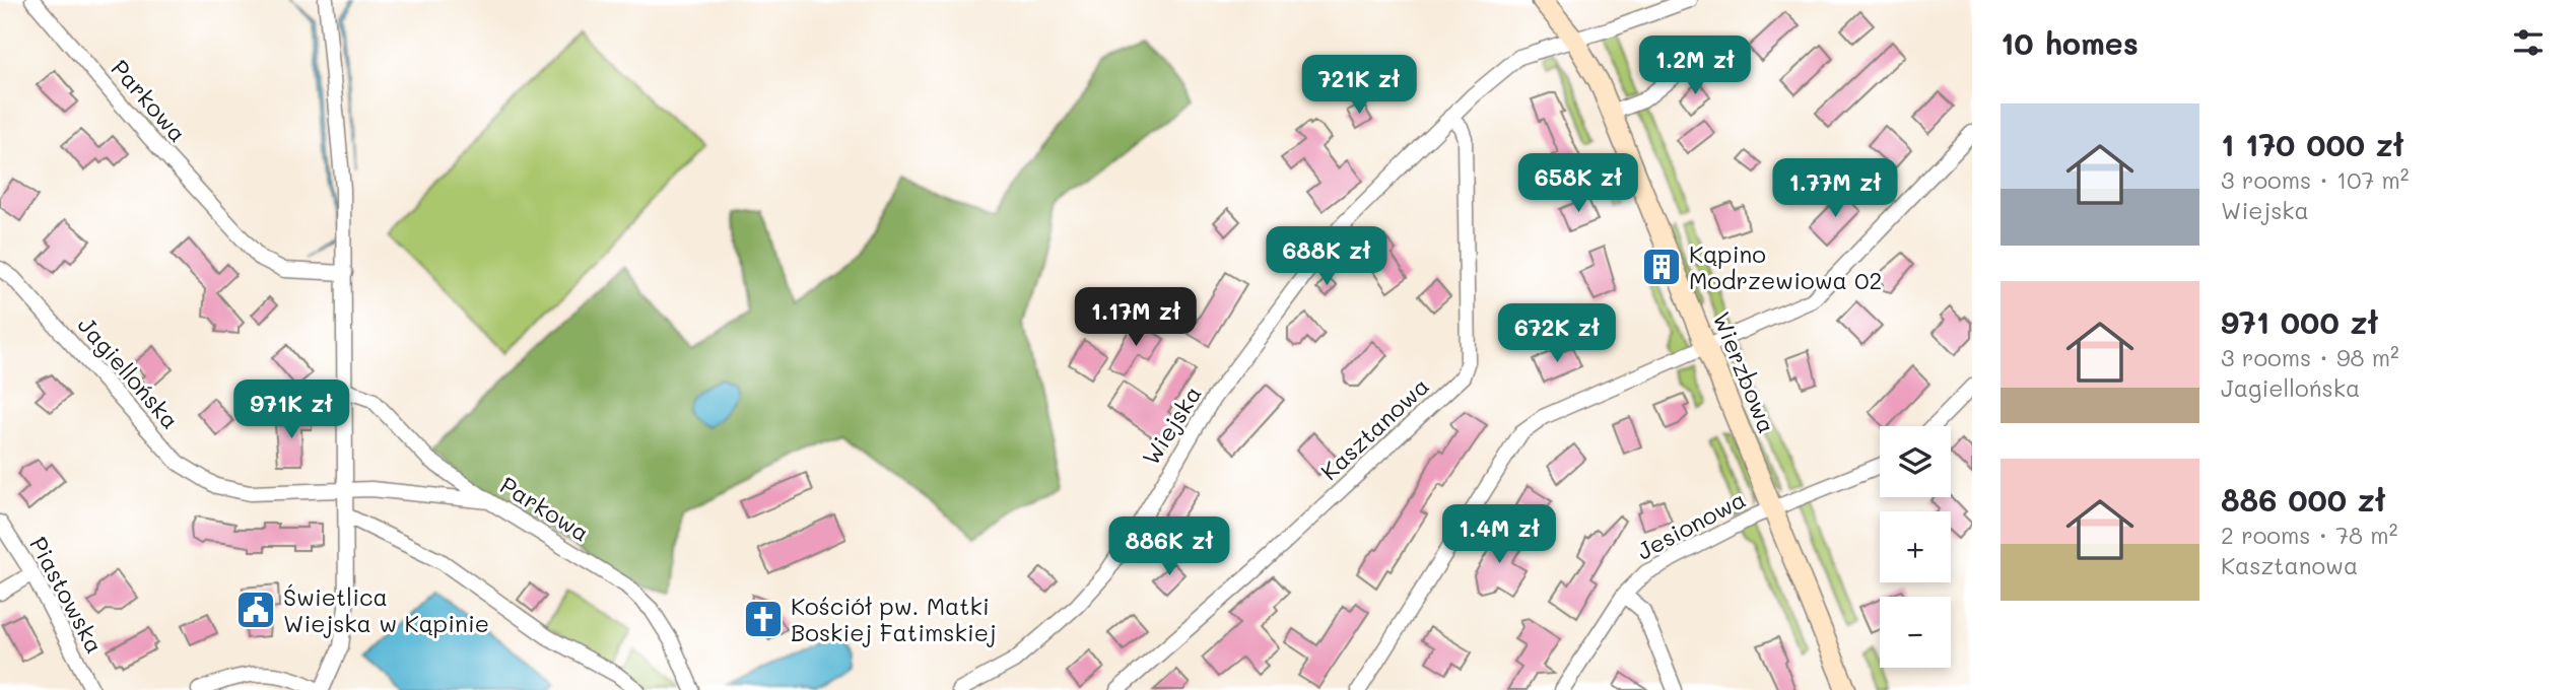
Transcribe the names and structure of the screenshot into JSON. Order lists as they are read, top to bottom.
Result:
{
  "streets": {
    "street": [
      "Parkowa",
      "Jagiellońska",
      "Wierzbowa",
      "Wiejska",
      "Kasztanowa",
      "Jesionowa",
      "Piastowska"
    ]
  },
  "crossings": [
    ["Parkowa", "Jagiellońska"],
    ["Wierzbowa", "Wiejska"],
    ["Wierzbowa", "Jesionowa"],
    ["Wiejska", "Kasztanowa"]
  ],
  "places": {
    "building": ["Kąpino Modrzewiowa 02"],
    "public building": ["Świetlica Wiejska w Kąpinie"],
    "church": ["Kościół pw. Matki Boskiej Fatimskiej"]
  },
  "page": {
    "heading": "10 homes",
    "price": [
      "1.2M zł",
      "721K zł",
      "658K zł",
      "1.77M zł",
      "688K zł",
      "1.17M zł",
      "672K zł",
      "971K zł",
      "1.4M zł",
      "886K zł"
    ],
    "list": [
      {
        "name": "1 170 000 zł",
        "note": "3 rooms · 107 m² · Wiejska"
      },
      {
        "name": "971 000 zł",
        "note": "3 rooms · 98 m² · Jagiellońska"
      },
      {
        "name": "886 000 zł",
        "note": "2 rooms · 78 m² · Kasztanowa"
      }
    ],
    "map_buttons": ["+", "−"]
  }
}
